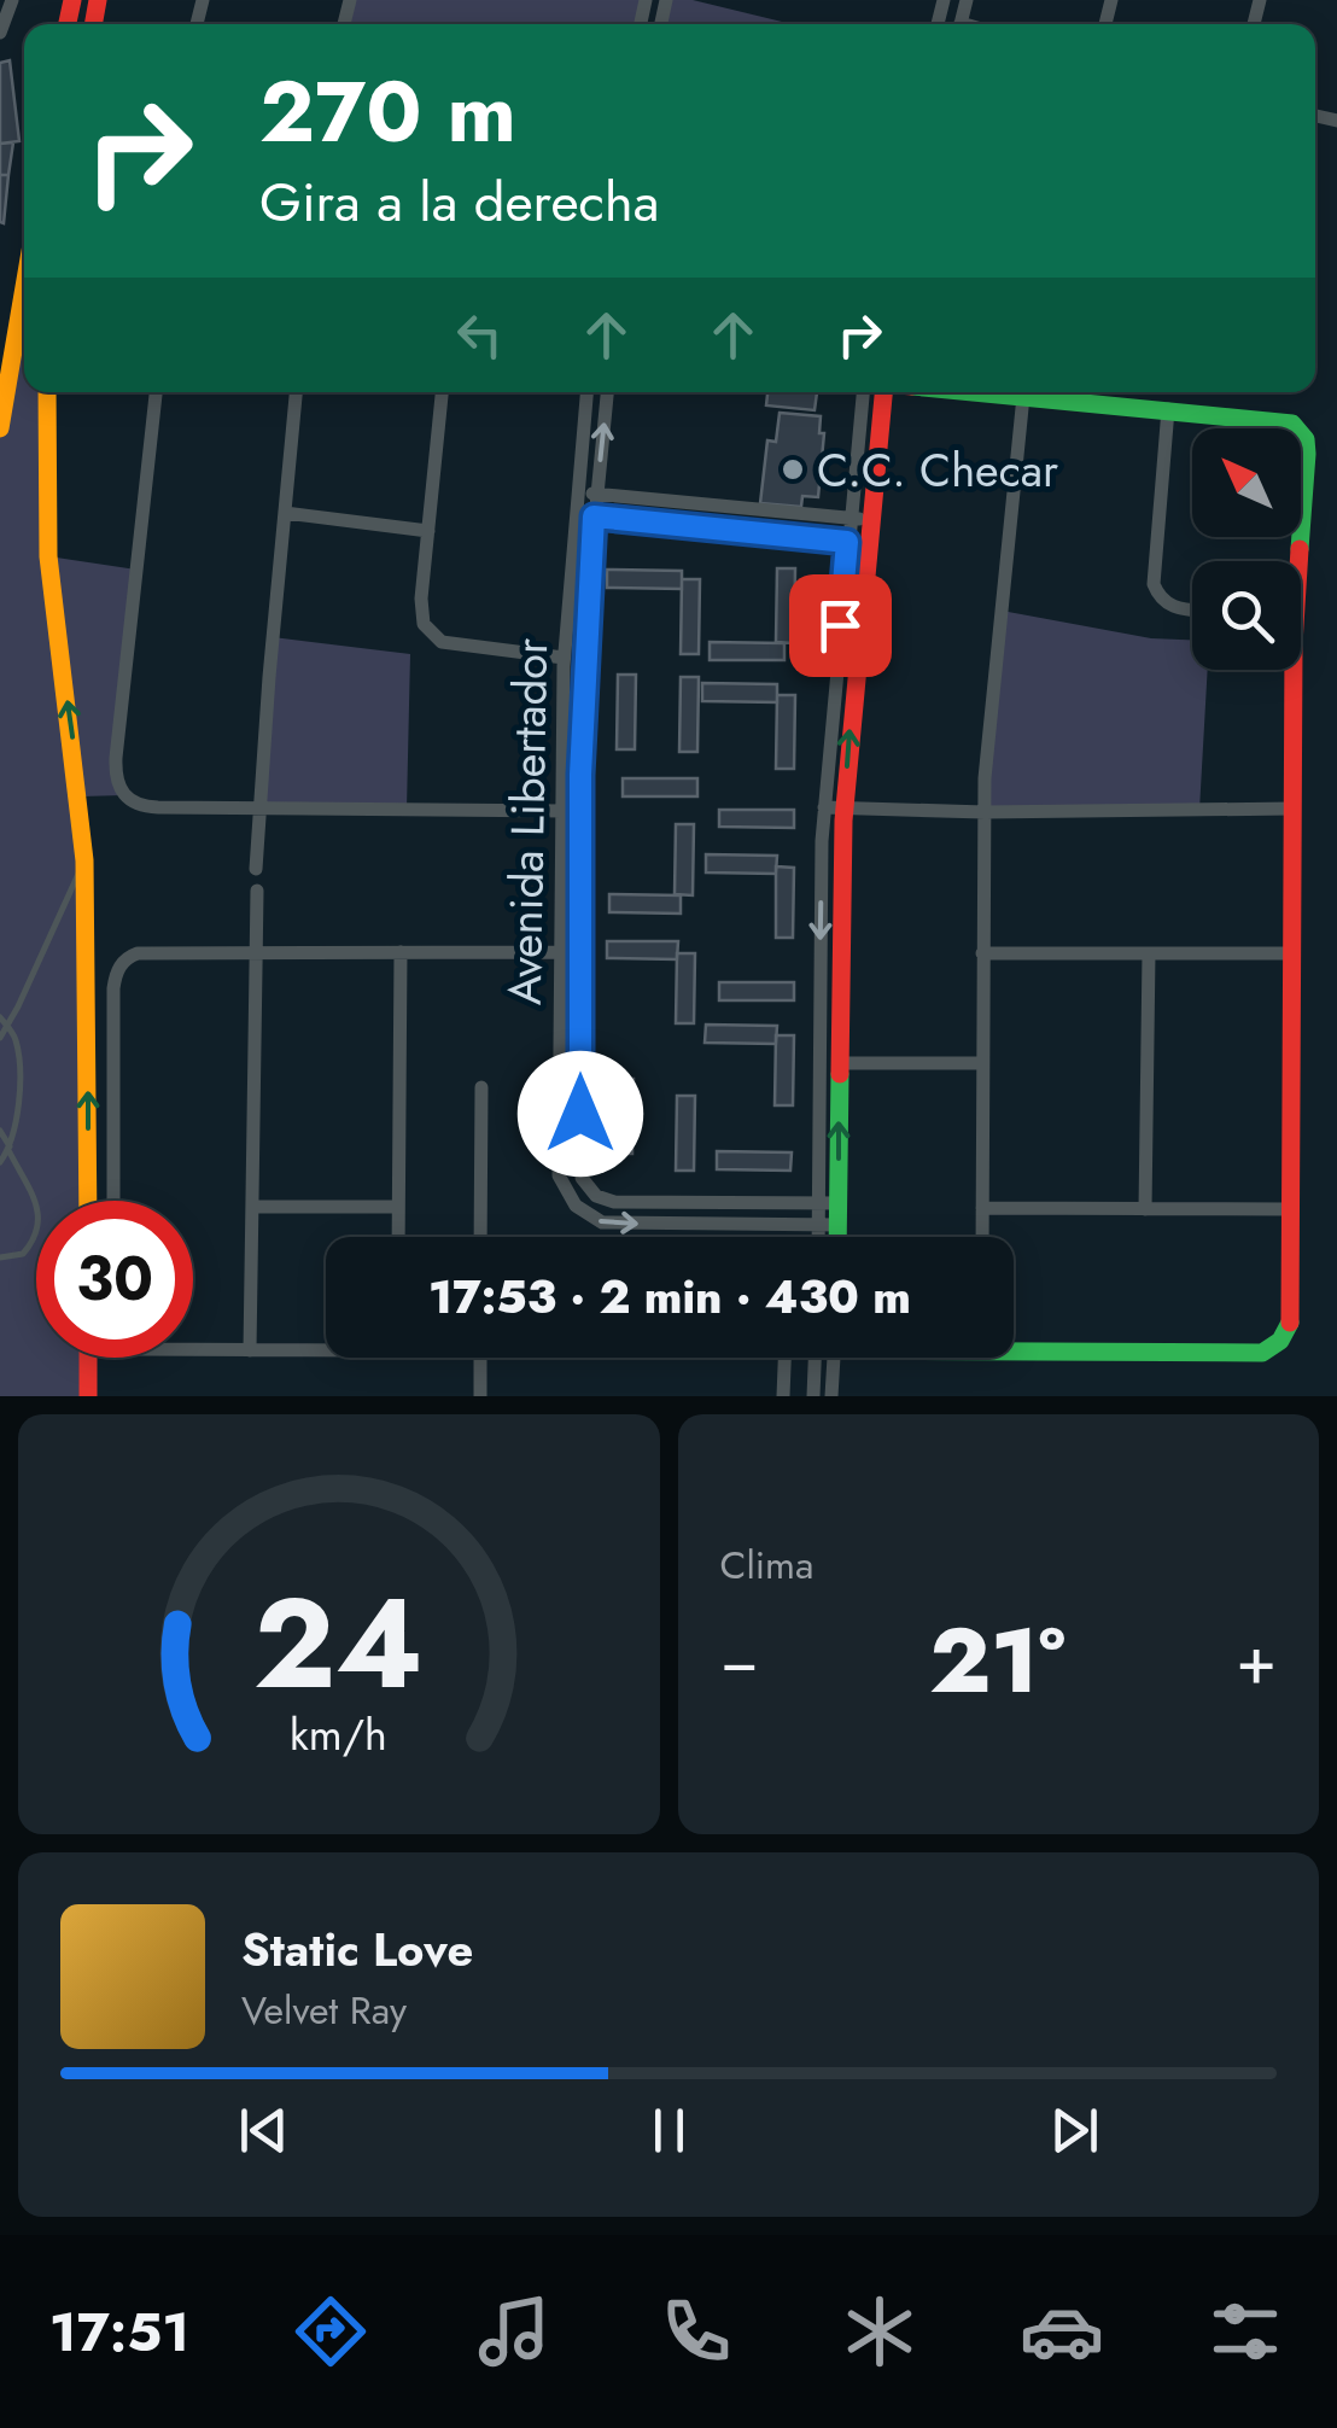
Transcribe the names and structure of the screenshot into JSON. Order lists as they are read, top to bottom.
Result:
{
  "streets": {
    "street": ["Avenida Libertador"]
  },
  "places": ["C.C. Checar"],
  "north": "top left",
  "page": {
    "turn": ["270 m", "Gira a la derecha"],
    "limit": "30",
    "trip": "17:53 · 2 min · 430 m",
    "tile": "Clima",
    "heat": ["−", "21°", "+"],
    "song": ["Static Love", "Velvet Ray"],
    "tabs": "17:51",
    "gauge": ["24", "km/h"]
  }
}
